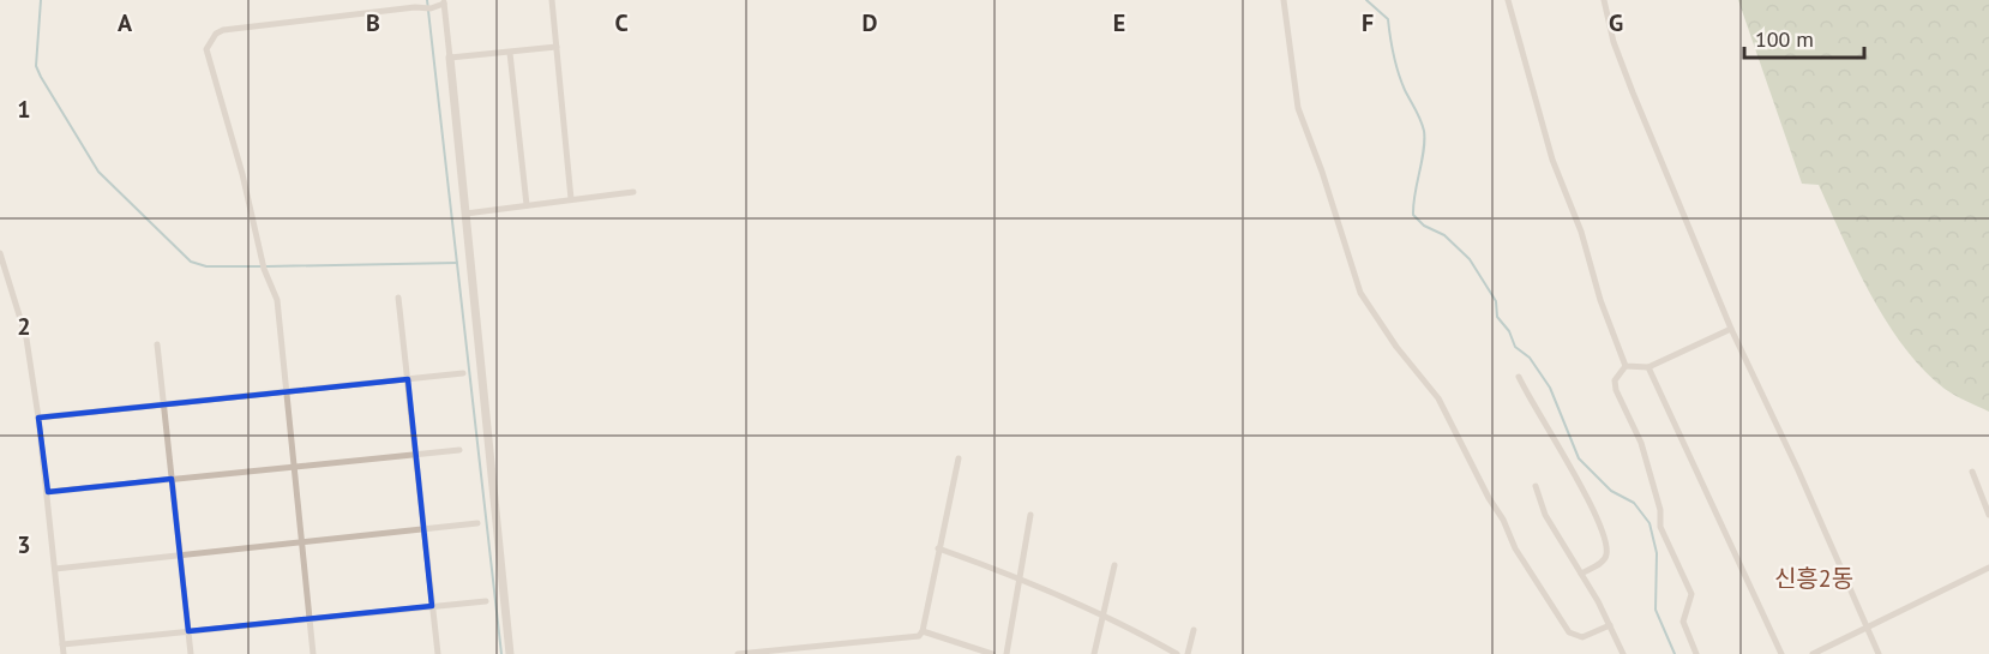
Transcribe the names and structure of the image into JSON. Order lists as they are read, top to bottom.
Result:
{
  "districts": ["신흥2동"],
  "scale_bar": "100 m",
  "grid": {
    "columns": [
      "A",
      "B",
      "C",
      "D",
      "E",
      "F",
      "G"
    ],
    "rows": ["1", "2", "3"]
  }
}
